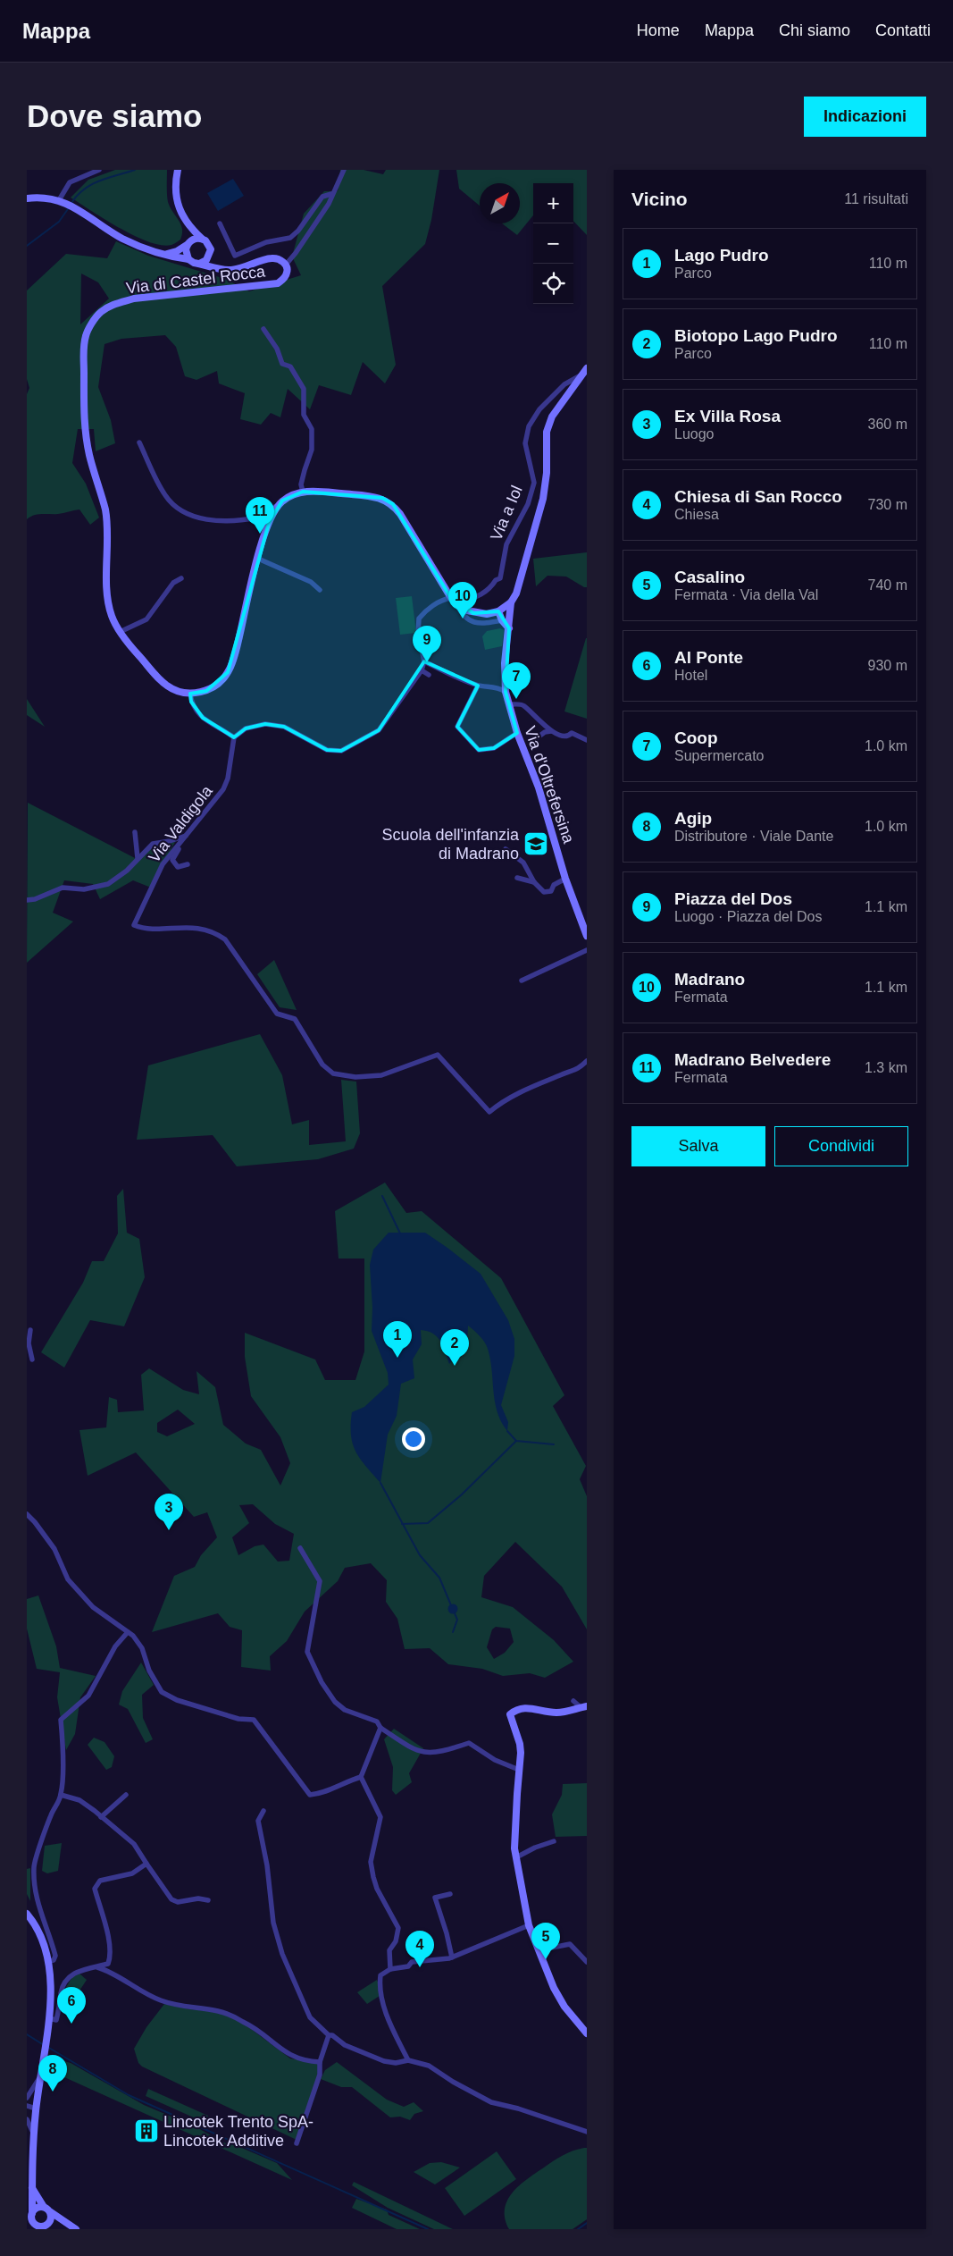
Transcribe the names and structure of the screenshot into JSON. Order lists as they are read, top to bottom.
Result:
{
  "streets": {
    "main road": ["Via di Castel Rocca", "Via d'Oltrefersina"],
    "street": ["Via a Iol", "Via Valdigola"]
  },
  "places": {
    "school or university": ["Scuola dell'infanzia di Madrano"],
    "building": ["Lincotek Trento SpA- Lincotek Additive"]
  },
  "north": "top right",
  "page": {
    "header": "Mappa",
    "nav": [
      "Home",
      "Mappa",
      "Chi siamo",
      "Contatti"
    ],
    "buttons": [
      "Indicazioni",
      ["Salva", "Condividi"]
    ],
    "title": "Dove siamo",
    "heading": ["Vicino", "11 risultati"],
    "map_buttons": ["+", "−"],
    "list": [
      {
        "mark": "1",
        "name": "Lago Pudro",
        "note": "Parco",
        "value": "110 m"
      },
      {
        "mark": "2",
        "name": "Biotopo Lago Pudro",
        "note": "Parco",
        "value": "110 m"
      },
      {
        "mark": "3",
        "name": "Ex Villa Rosa",
        "note": "Luogo",
        "value": "360 m"
      },
      {
        "mark": "4",
        "name": "Chiesa di San Rocco",
        "note": "Chiesa",
        "value": "730 m"
      },
      {
        "mark": "5",
        "name": "Casalino",
        "note": "Fermata · Via della Val",
        "value": "740 m"
      },
      {
        "mark": "6",
        "name": "Al Ponte",
        "note": "Hotel",
        "value": "930 m"
      },
      {
        "mark": "7",
        "name": "Coop",
        "note": "Supermercato",
        "value": "1.0 km"
      },
      {
        "mark": "8",
        "name": "Agip",
        "note": "Distributore · Viale Dante",
        "value": "1.0 km"
      },
      {
        "mark": "9",
        "name": "Piazza del Dos",
        "note": "Luogo · Piazza del Dos",
        "value": "1.1 km"
      },
      {
        "mark": "10",
        "name": "Madrano",
        "note": "Fermata",
        "value": "1.1 km"
      },
      {
        "mark": "11",
        "name": "Madrano Belvedere",
        "note": "Fermata",
        "value": "1.3 km"
      }
    ],
    "pins": [
      "11",
      "10",
      "9",
      "7",
      "1",
      "2",
      "3",
      "5",
      "4",
      "6",
      "8"
    ]
  }
}
